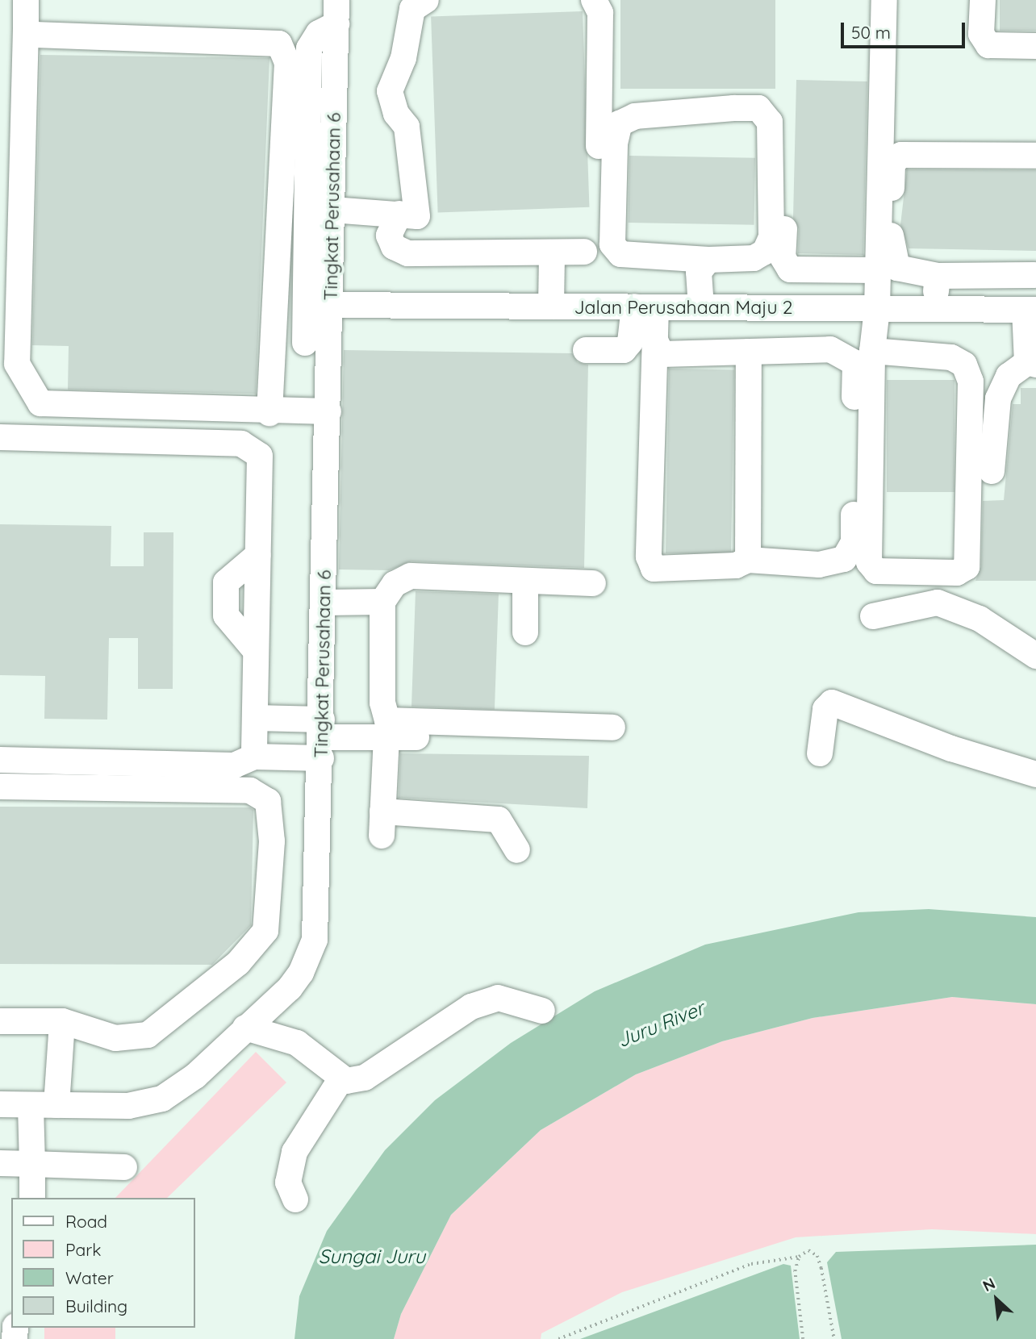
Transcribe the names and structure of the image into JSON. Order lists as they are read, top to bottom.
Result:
{
  "streets": {
    "street": ["Tingkat Perusahaan 6", "Jalan Perusahaan Maju 2"]
  },
  "crossings": [
    ["Tingkat Perusahaan 6", "Jalan Perusahaan Maju 2"]
  ],
  "water": ["Juru River", "Sungai Juru"],
  "legend": [
    "Road",
    "Park",
    "Water",
    "Building"
  ],
  "scale_bar": "50 m",
  "north": "top left"
}
